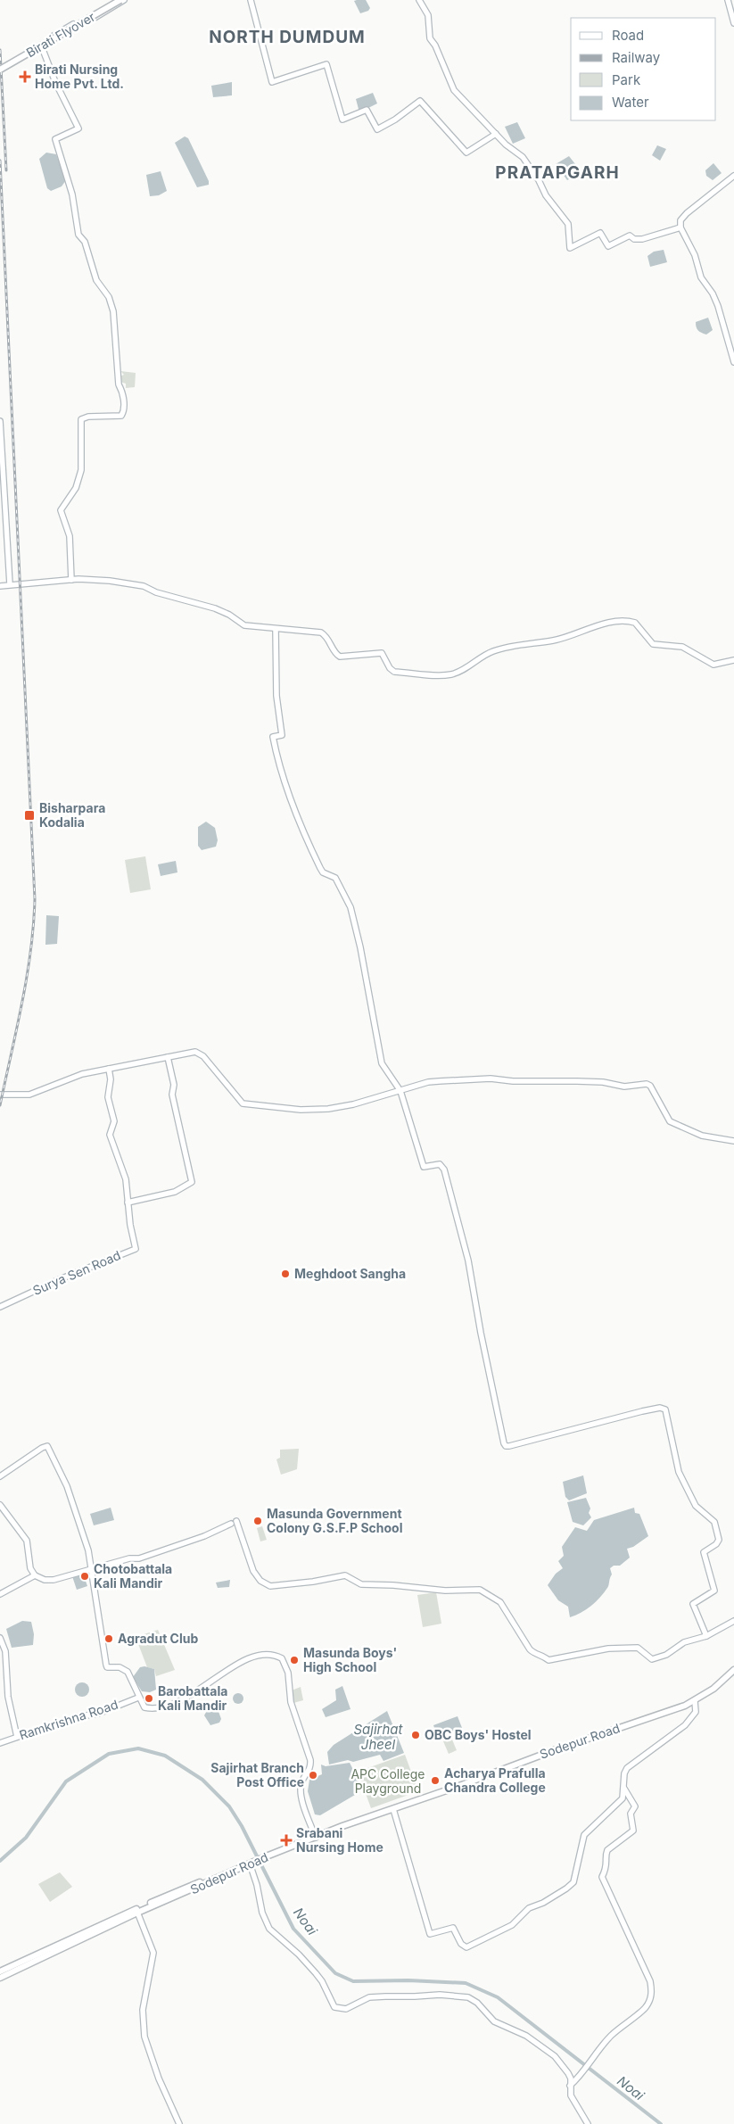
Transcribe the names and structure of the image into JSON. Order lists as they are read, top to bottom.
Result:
{
  "streets": {
    "main road": ["Birati Flyover", "Sodepur Road"],
    "street": ["Surya Sen Road", "Ramkrishna Road"]
  },
  "districts": ["NORTH DUMDUM", "PRATAPGARH"],
  "water": ["Sajirhat Jheel", "Noai"],
  "parks": ["APC College Playground"],
  "places": {
    "health": ["Birati Nursing Home Pvt. Ltd.", "Srabani Nursing Home"],
    "transit": ["Bisharpara Kodalia"],
    "other": [
      "Meghdoot Sangha",
      "Masunda Government Colony G.S.F.P School",
      "Chotobattala Kali Mandir",
      "Agradut Club",
      "Masunda Boys' High School",
      "Barobattala Kali Mandir",
      "OBC Boys' Hostel",
      "Sajirhat Branch Post Office",
      "Acharya Prafulla Chandra College"
    ]
  },
  "legend": [
    "Road",
    "Railway",
    "Park",
    "Water"
  ]
}
